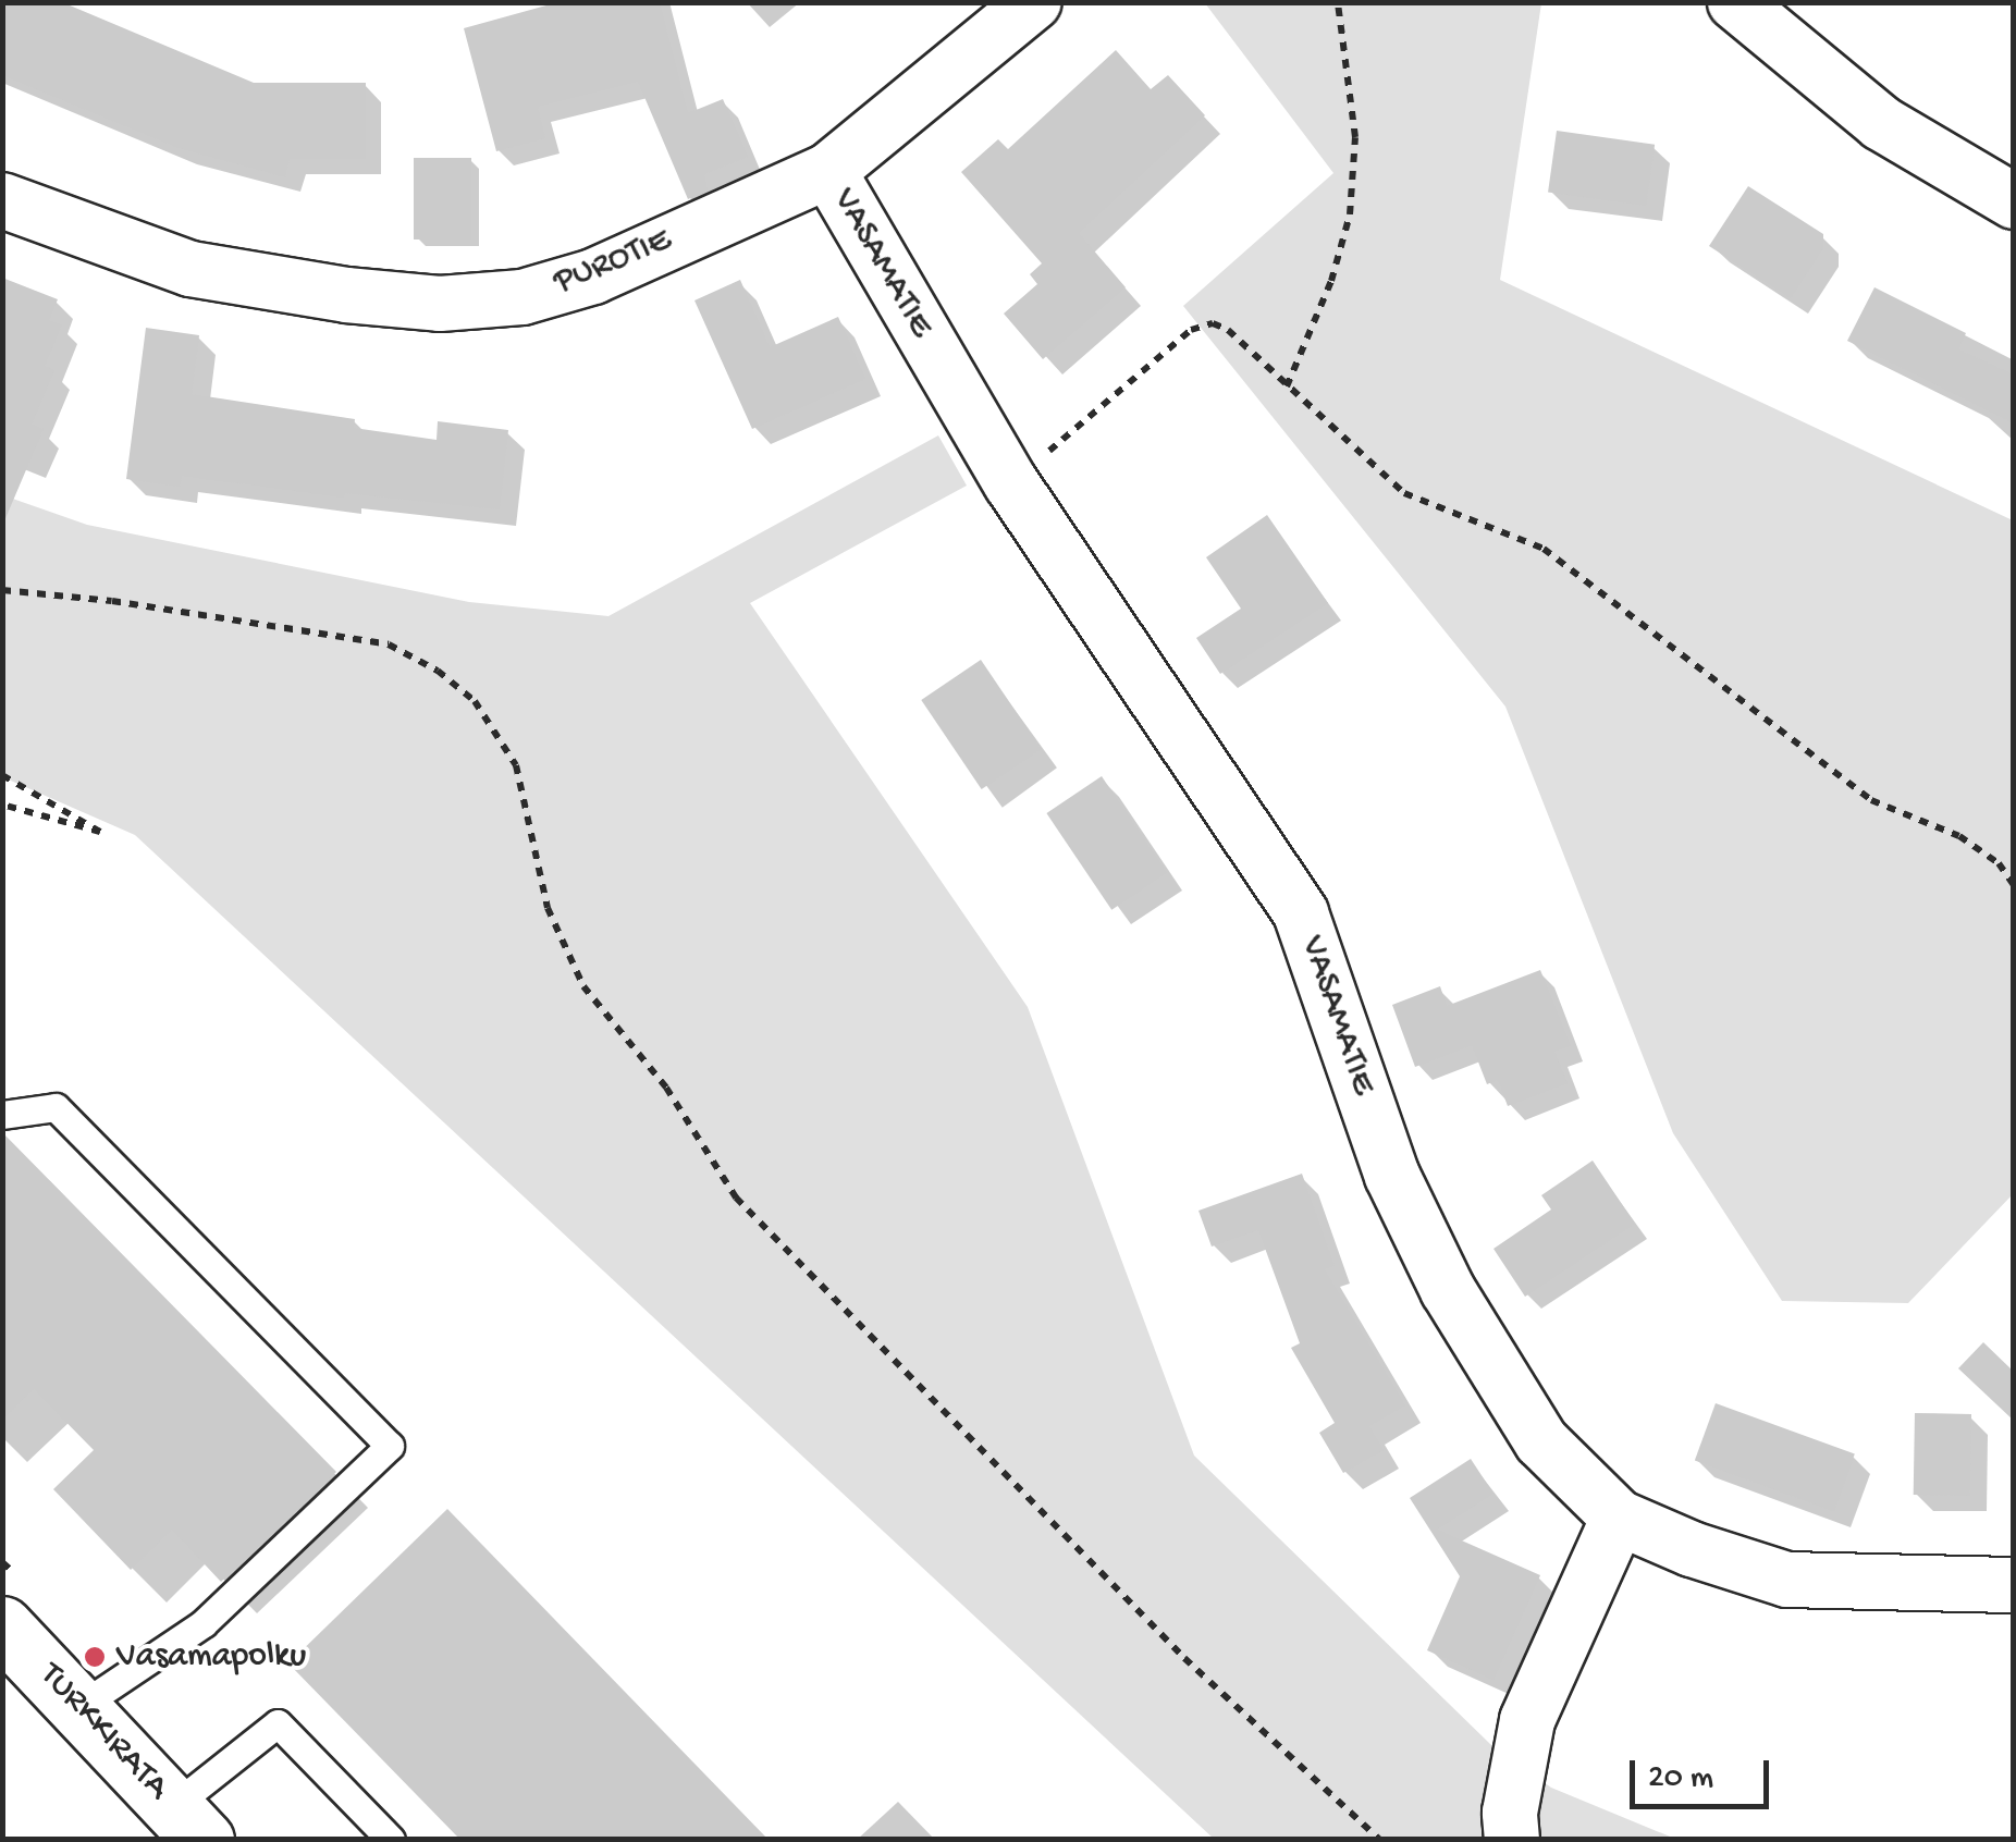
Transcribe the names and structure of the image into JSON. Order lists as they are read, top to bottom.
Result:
{
  "streets": {
    "main road": ["TURKKIRATA"],
    "street": ["PUROTIE", "VASAMATIE"]
  },
  "crossings": [
    ["PUROTIE", "VASAMATIE"]
  ],
  "places": ["Vasamapolku"],
  "scale_bar": "20 m"
}
